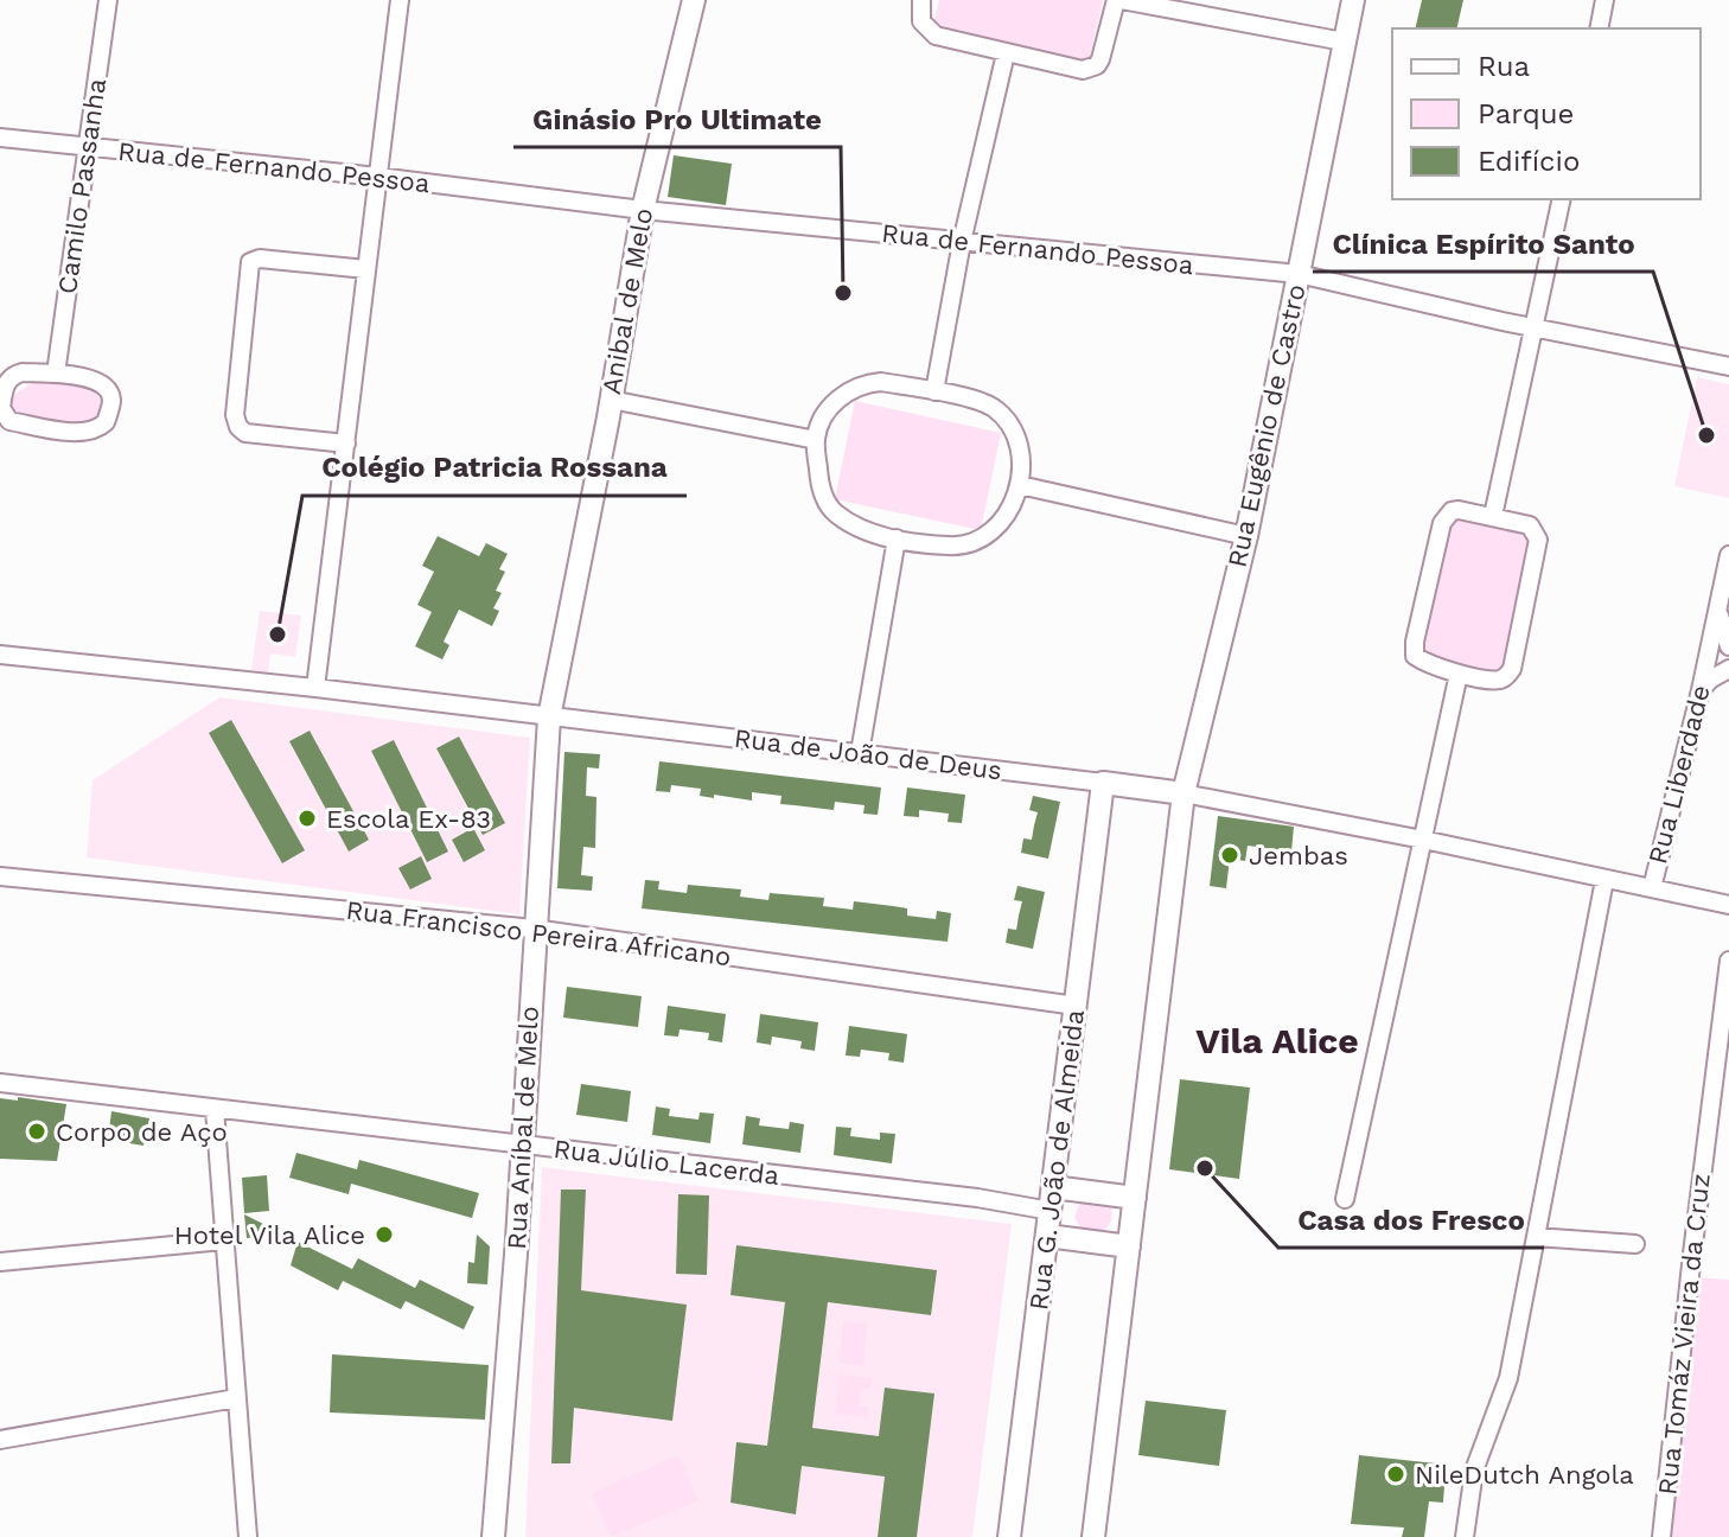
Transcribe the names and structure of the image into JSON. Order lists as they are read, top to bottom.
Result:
{
  "streets": {
    "street": [
      "Rua de Fernando Pessoa",
      "Camilo Passanha",
      "Anibal de Melo",
      "Rua Eugênio de Castro",
      "Rua de João de Deus",
      "Rua Liberdade",
      "Rua Francisco Pereira Africano",
      "Rua Aníbal de Melo",
      "Rua G. João de Almeida",
      "Rua Júlio Lacerda",
      "Rua Tomáz Vieira da Cruz"
    ]
  },
  "crossings": [
    ["Rua de Fernando Pessoa", "Camilo Passanha"],
    ["Rua de Fernando Pessoa", "Anibal de Melo"],
    ["Rua de Fernando Pessoa", "Rua Eugênio de Castro"],
    ["Anibal de Melo", "Rua de João de Deus"],
    ["Anibal de Melo", "Rua Aníbal de Melo"],
    ["Rua Eugênio de Castro", "Rua de João de Deus"],
    ["Rua de João de Deus", "Rua Liberdade"],
    ["Rua de João de Deus", "Rua Aníbal de Melo"],
    ["Rua de João de Deus", "Rua G. João de Almeida"],
    ["Rua Francisco Pereira Africano", "Rua Aníbal de Melo"],
    ["Rua Francisco Pereira Africano", "Rua G. João de Almeida"],
    ["Rua Aníbal de Melo", "Rua Júlio Lacerda"],
    ["Rua G. João de Almeida", "Rua Júlio Lacerda"]
  ],
  "districts": ["Vila Alice"],
  "places": [
    "Ginásio Pro Ultimate",
    "Clínica Espírito Santo",
    "Colégio Patricia Rossana",
    "Escola Ex-83",
    "Jembas",
    "Corpo de Aço",
    "Casa dos Fresco",
    "Hotel Vila Alice",
    "NileDutch Angola"
  ],
  "legend": ["Rua", "Parque", "Edifício"]
}
